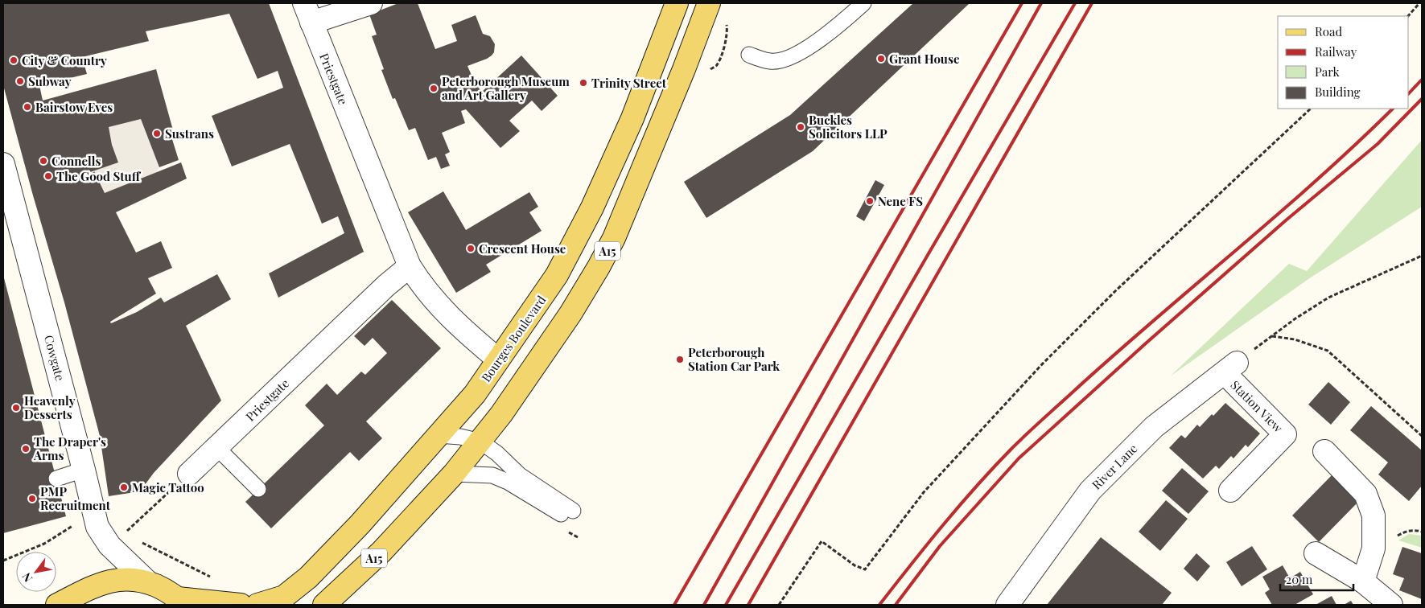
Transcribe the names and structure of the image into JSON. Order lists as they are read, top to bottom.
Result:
{
  "streets": {
    "main road": ["A15", "Bourges Boulevard"],
    "street": [
      "Priestgate",
      "Cowgate",
      "Station View",
      "River Lane"
    ]
  },
  "crossings": [
    ["Priestgate", "Bourges Boulevard"],
    ["Station View", "River Lane"]
  ],
  "places": [
    "Grant House",
    "City & Country",
    "Subway",
    "Trinity Street",
    "Peterborough Museum and Art Gallery",
    "Bairstow Eves",
    "Buckles Solicitors LLP",
    "Sustrans",
    "Connells",
    "The Good Stuff",
    "Nene FS",
    "Crescent House",
    "Peterborough Station Car Park",
    "Heavenly Desserts",
    "The Draper's Arms",
    "Magic Tattoo",
    "PMP Recruitment"
  ],
  "legend": [
    "Road",
    "Railway",
    "Park",
    "Building"
  ],
  "scale_bar": "20 m",
  "north": "bottom left"
}
